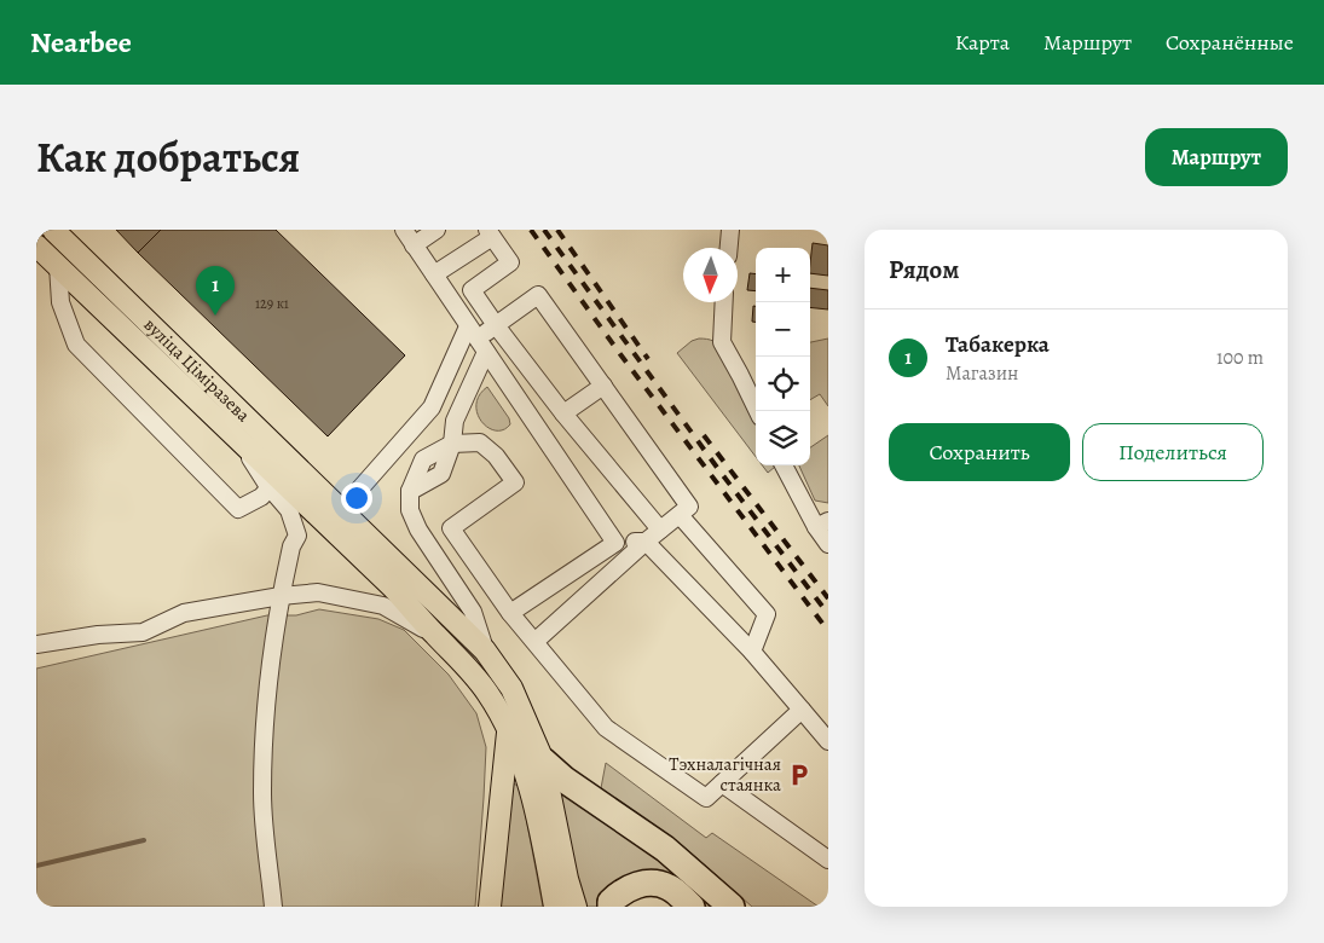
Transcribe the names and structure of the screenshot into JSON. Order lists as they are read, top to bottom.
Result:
{
  "streets": {
    "main road": ["вуліца Ціміразева"]
  },
  "places": {
    "parking": ["Тэхналагічная стаянка"]
  },
  "house_numbers": ["129 к1"],
  "north": "bottom",
  "page": {
    "header": "Nearbee",
    "nav": ["Карта", "Маршрут", "Сохранённые"],
    "title": "Как добраться",
    "buttons": [
      "Маршрут",
      ["Сохранить", "Поделиться"]
    ],
    "heading": "Рядом",
    "map_buttons": ["+", "−"],
    "pins": "1",
    "list": [
      {
        "mark": "1",
        "name": "Табакерка",
        "note": "Магазин",
        "value": "100 m"
      }
    ]
  }
}
